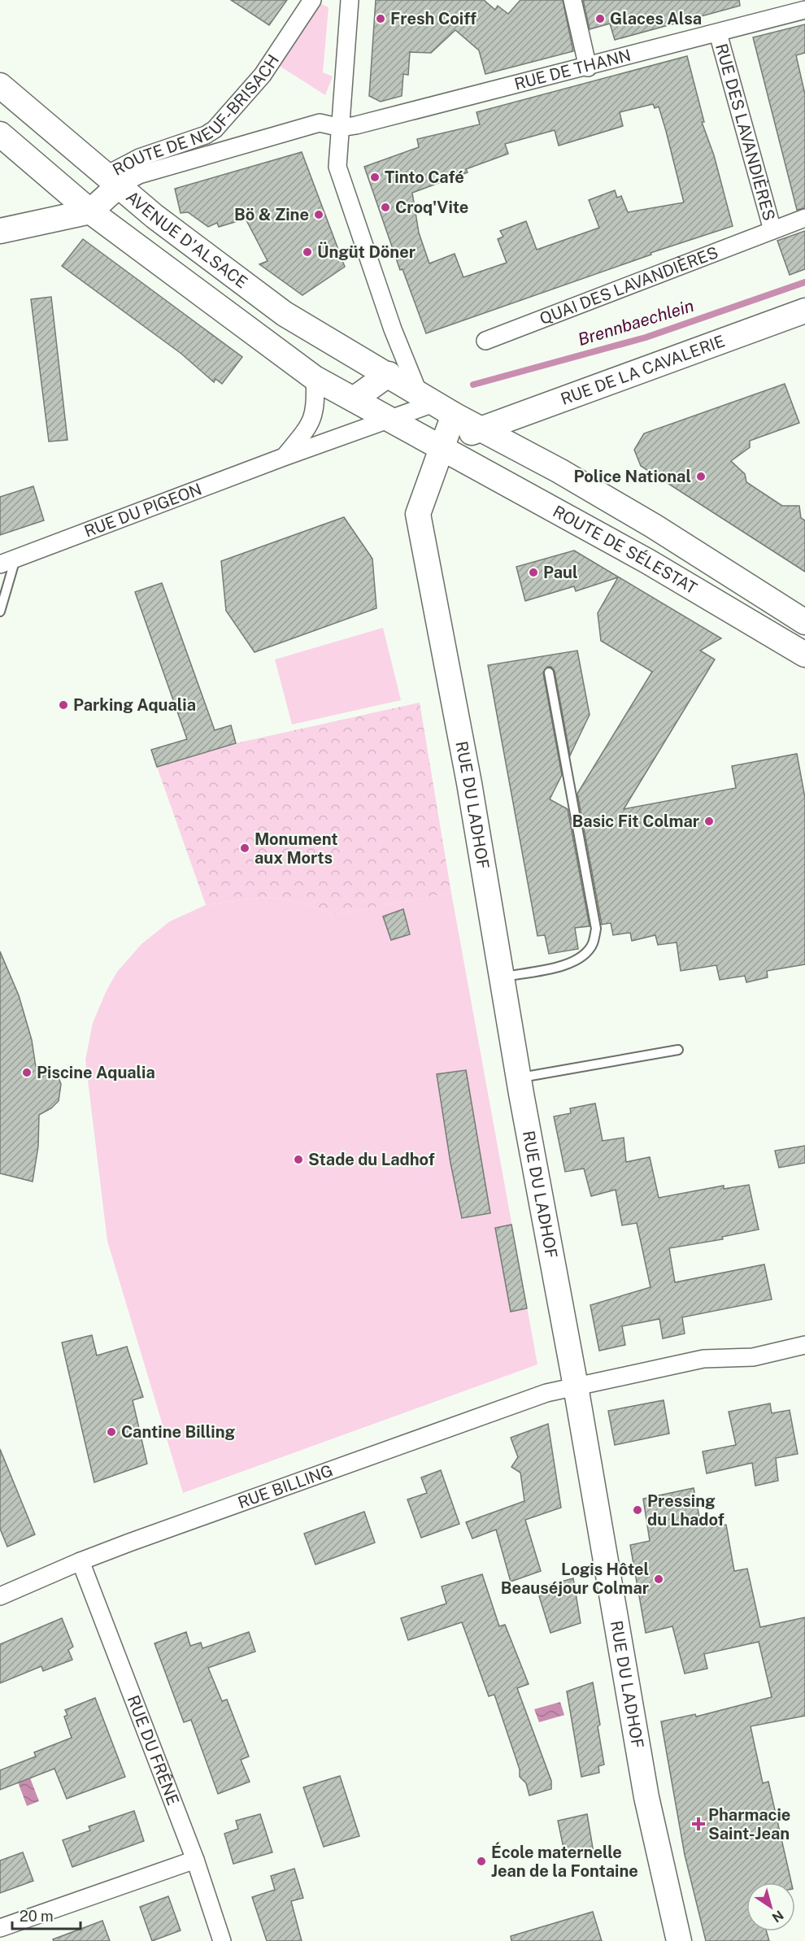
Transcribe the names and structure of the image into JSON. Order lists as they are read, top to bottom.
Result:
{
  "streets": {
    "main road": [
      "ROUTE DE NEUF-BRISACH",
      "AVENUE D'ALSACE",
      "RUE DE LA CAVALERIE",
      "ROUTE DE SÉLESTAT",
      "RUE DU LADHOF"
    ],
    "street": [
      "RUE DE THANN",
      "RUE DES LAVANDIÈRES",
      "QUAI DES LAVANDIÈRES",
      "RUE DU PIGEON",
      "RUE BILLING",
      "RUE DU FRÊNE"
    ]
  },
  "crossings": [
    ["RUE DE THANN", "ROUTE DE NEUF-BRISACH"],
    ["RUE DE THANN", "RUE DES LAVANDIÈRES"],
    ["ROUTE DE NEUF-BRISACH", "AVENUE D'ALSACE"],
    ["RUE DES LAVANDIÈRES", "QUAI DES LAVANDIÈRES"],
    ["AVENUE D'ALSACE", "RUE DU PIGEON"],
    ["AVENUE D'ALSACE", "ROUTE DE SÉLESTAT"],
    ["RUE DE LA CAVALERIE", "ROUTE DE SÉLESTAT"],
    ["RUE DU PIGEON", "ROUTE DE SÉLESTAT"],
    ["ROUTE DE SÉLESTAT", "RUE DU LADHOF"],
    ["RUE DU LADHOF", "RUE BILLING"],
    ["RUE BILLING", "RUE DU FRÊNE"]
  ],
  "water": ["Brennbaechlein"],
  "places": {
    "other": [
      "Fresh Coiff",
      "Glaces Alsa",
      "Tinto Café",
      "Croq'Vite",
      "Bö & Zine",
      "Üngüt Döner",
      "Police National",
      "Paul",
      "Parking Aqualia",
      "Basic Fit Colmar",
      "Monument aux Morts",
      "Piscine Aqualia",
      "Stade du Ladhof",
      "Cantine Billing",
      "Pressing du Lhadof",
      "Logis Hôtel Beauséjour Colmar",
      "École maternelle Jean de la Fontaine"
    ],
    "health": ["Pharmacie Saint-Jean"]
  },
  "scale_bar": "20 m",
  "north": "bottom right"
}
